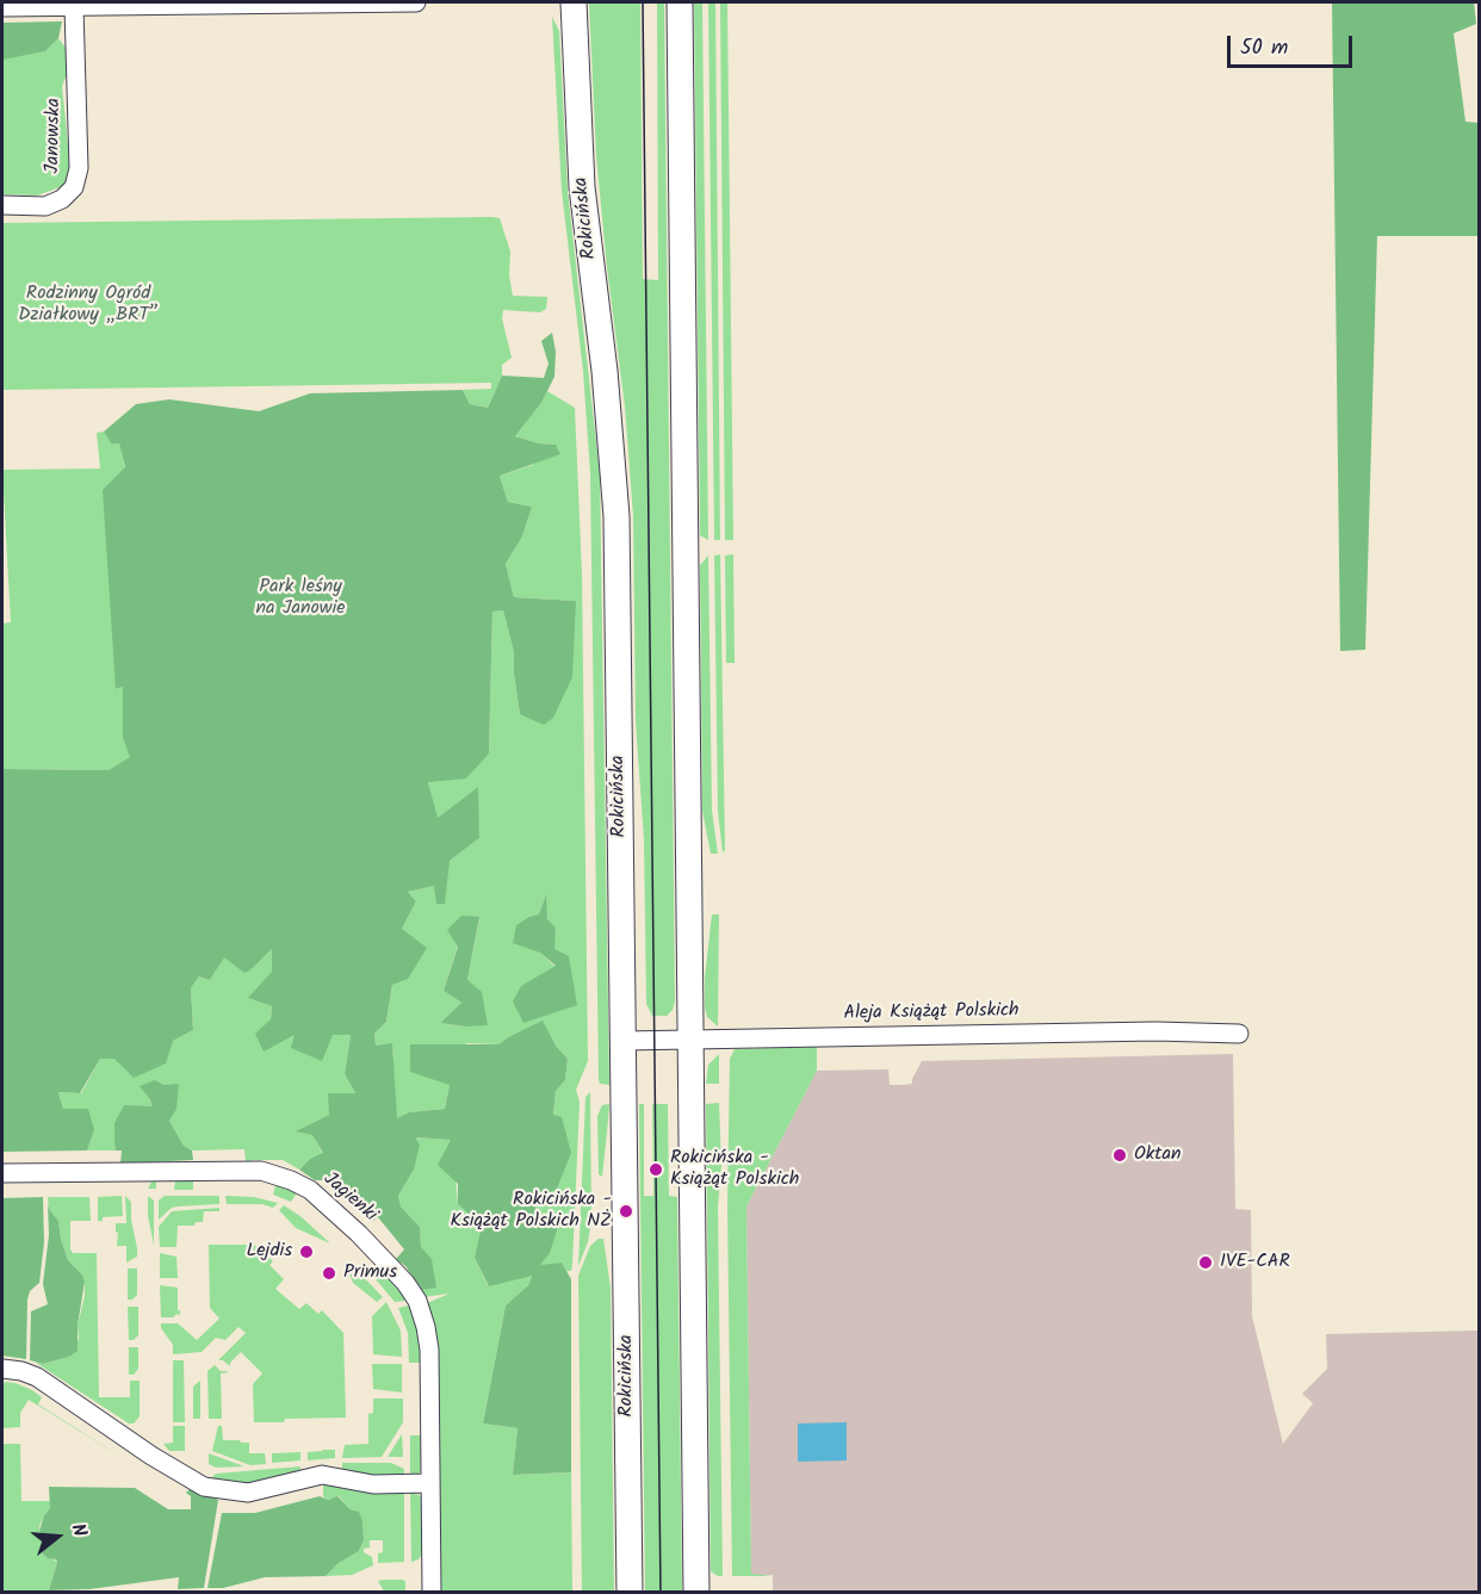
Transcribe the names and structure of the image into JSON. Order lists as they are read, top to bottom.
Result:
{
  "streets": {
    "main road": ["Rokicińska"],
    "street": ["Janowska", "Aleja Książąt Polskich", "Jagienki"]
  },
  "crossings": [
    ["Rokicińska", "Aleja Książąt Polskich"]
  ],
  "parks": ["Rodzinny Ogród Działkowy „BRT”", "Park leśny na Janowie"],
  "places": [
    "Oktan",
    "Rokicińska - Książąt Polskich",
    "Rokicińska - Książąt Polskich NŻ",
    "Lejdis",
    "IVE-CAR",
    "Primus"
  ],
  "scale_bar": "50 m",
  "north": "right"
}
